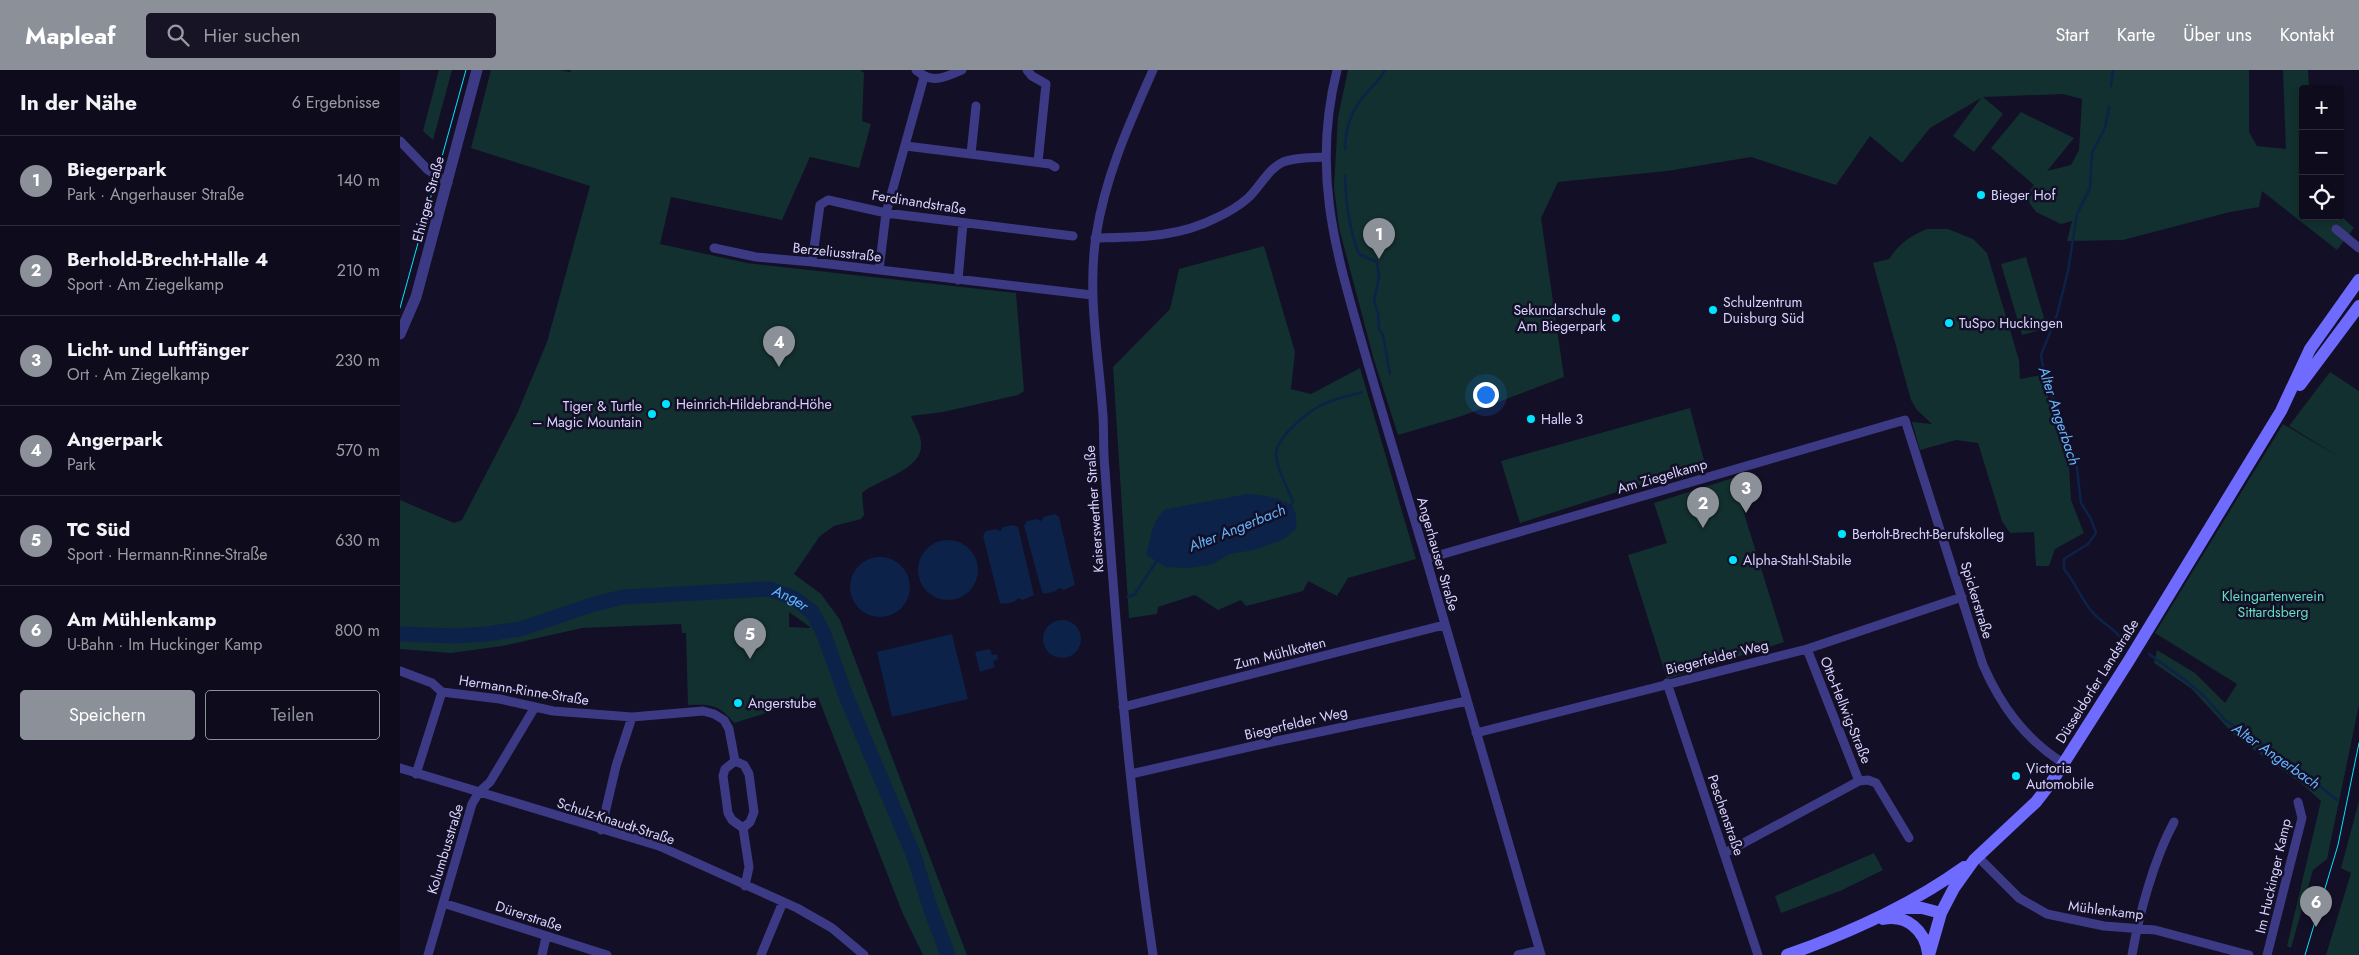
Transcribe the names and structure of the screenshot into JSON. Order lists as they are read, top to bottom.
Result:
{
  "streets": {
    "main road": ["Düsseldorfer Landstraße"],
    "street": [
      "Ehinger Straße",
      "Ferdinandstraße",
      "Berzeliusstraße",
      "Am Ziegelkamp",
      "Kaiserswerther Straße",
      "Angerhauser Straße",
      "Spickerstraße",
      "Zum Mühlkotten",
      "Biegerfelder Weg",
      "Hermann-Rinne-Straße",
      "Otto-Hellwig-Straße",
      "Peschenstraße",
      "Schulz-Knaudt-Straße",
      "Kolumbusstraße",
      "Im Huckinger Kamp",
      "Mühlenkamp",
      "Dürerstraße"
    ]
  },
  "crossings": [
    ["Ferdinandstraße", "Berzeliusstraße"],
    ["Berzeliusstraße", "Kaiserswerther Straße"],
    ["Am Ziegelkamp", "Angerhauser Straße"],
    ["Am Ziegelkamp", "Spickerstraße"],
    ["Kaiserswerther Straße", "Zum Mühlkotten"],
    ["Kaiserswerther Straße", "Biegerfelder Weg"],
    ["Angerhauser Straße", "Zum Mühlkotten"],
    ["Angerhauser Straße", "Biegerfelder Weg"],
    ["Spickerstraße", "Biegerfelder Weg"],
    ["Spickerstraße", "Düsseldorfer Landstraße"],
    ["Biegerfelder Weg", "Otto-Hellwig-Straße"],
    ["Biegerfelder Weg", "Peschenstraße"],
    ["Düsseldorfer Landstraße", "Mühlenkamp"],
    ["Hermann-Rinne-Straße", "Kolumbusstraße"],
    ["Otto-Hellwig-Straße", "Peschenstraße"],
    ["Schulz-Knaudt-Straße", "Kolumbusstraße"],
    ["Kolumbusstraße", "Dürerstraße"]
  ],
  "water": ["Alter Angerbach", "Anger"],
  "parks": ["Kleingartenverein Sittardsberg"],
  "places": [
    "Bieger Hof",
    "Schulzentrum Duisburg Süd",
    "Sekundarschule Am Biegerpark",
    "TuSpo Huckingen",
    "Heinrich-Hildebrand-Höhe",
    "Tiger & Turtle – Magic Mountain",
    "Halle 3",
    "Bertolt-Brecht-Berufskolleg",
    "Alpha-Stahl-Stabile",
    "Angerstube",
    "Victoria Automobile"
  ],
  "page": {
    "header": "Mapleaf",
    "search": "Hier suchen",
    "nav": [
      "Start",
      "Karte",
      "Über uns",
      "Kontakt"
    ],
    "heading": ["In der Nähe", "6 Ergebnisse"],
    "map_buttons": ["+", "−"],
    "list": [
      {
        "mark": "1",
        "name": "Biegerpark",
        "note": "Park · Angerhauser Straße",
        "value": "140 m"
      },
      {
        "mark": "2",
        "name": "Berhold-Brecht-Halle 4",
        "note": "Sport · Am Ziegelkamp",
        "value": "210 m"
      },
      {
        "mark": "3",
        "name": "Licht- und Luftfänger",
        "note": "Ort · Am Ziegelkamp",
        "value": "230 m"
      },
      {
        "mark": "4",
        "name": "Angerpark",
        "note": "Park",
        "value": "570 m"
      },
      {
        "mark": "5",
        "name": "TC Süd",
        "note": "Sport · Hermann-Rinne-Straße",
        "value": "630 m"
      },
      {
        "mark": "6",
        "name": "Am Mühlenkamp",
        "note": "U-Bahn · Im Huckinger Kamp",
        "value": "800 m"
      }
    ],
    "pins": [
      "1",
      "4",
      "3",
      "2",
      "5",
      "6"
    ],
    "buttons": ["Speichern", "Teilen"]
  }
}
